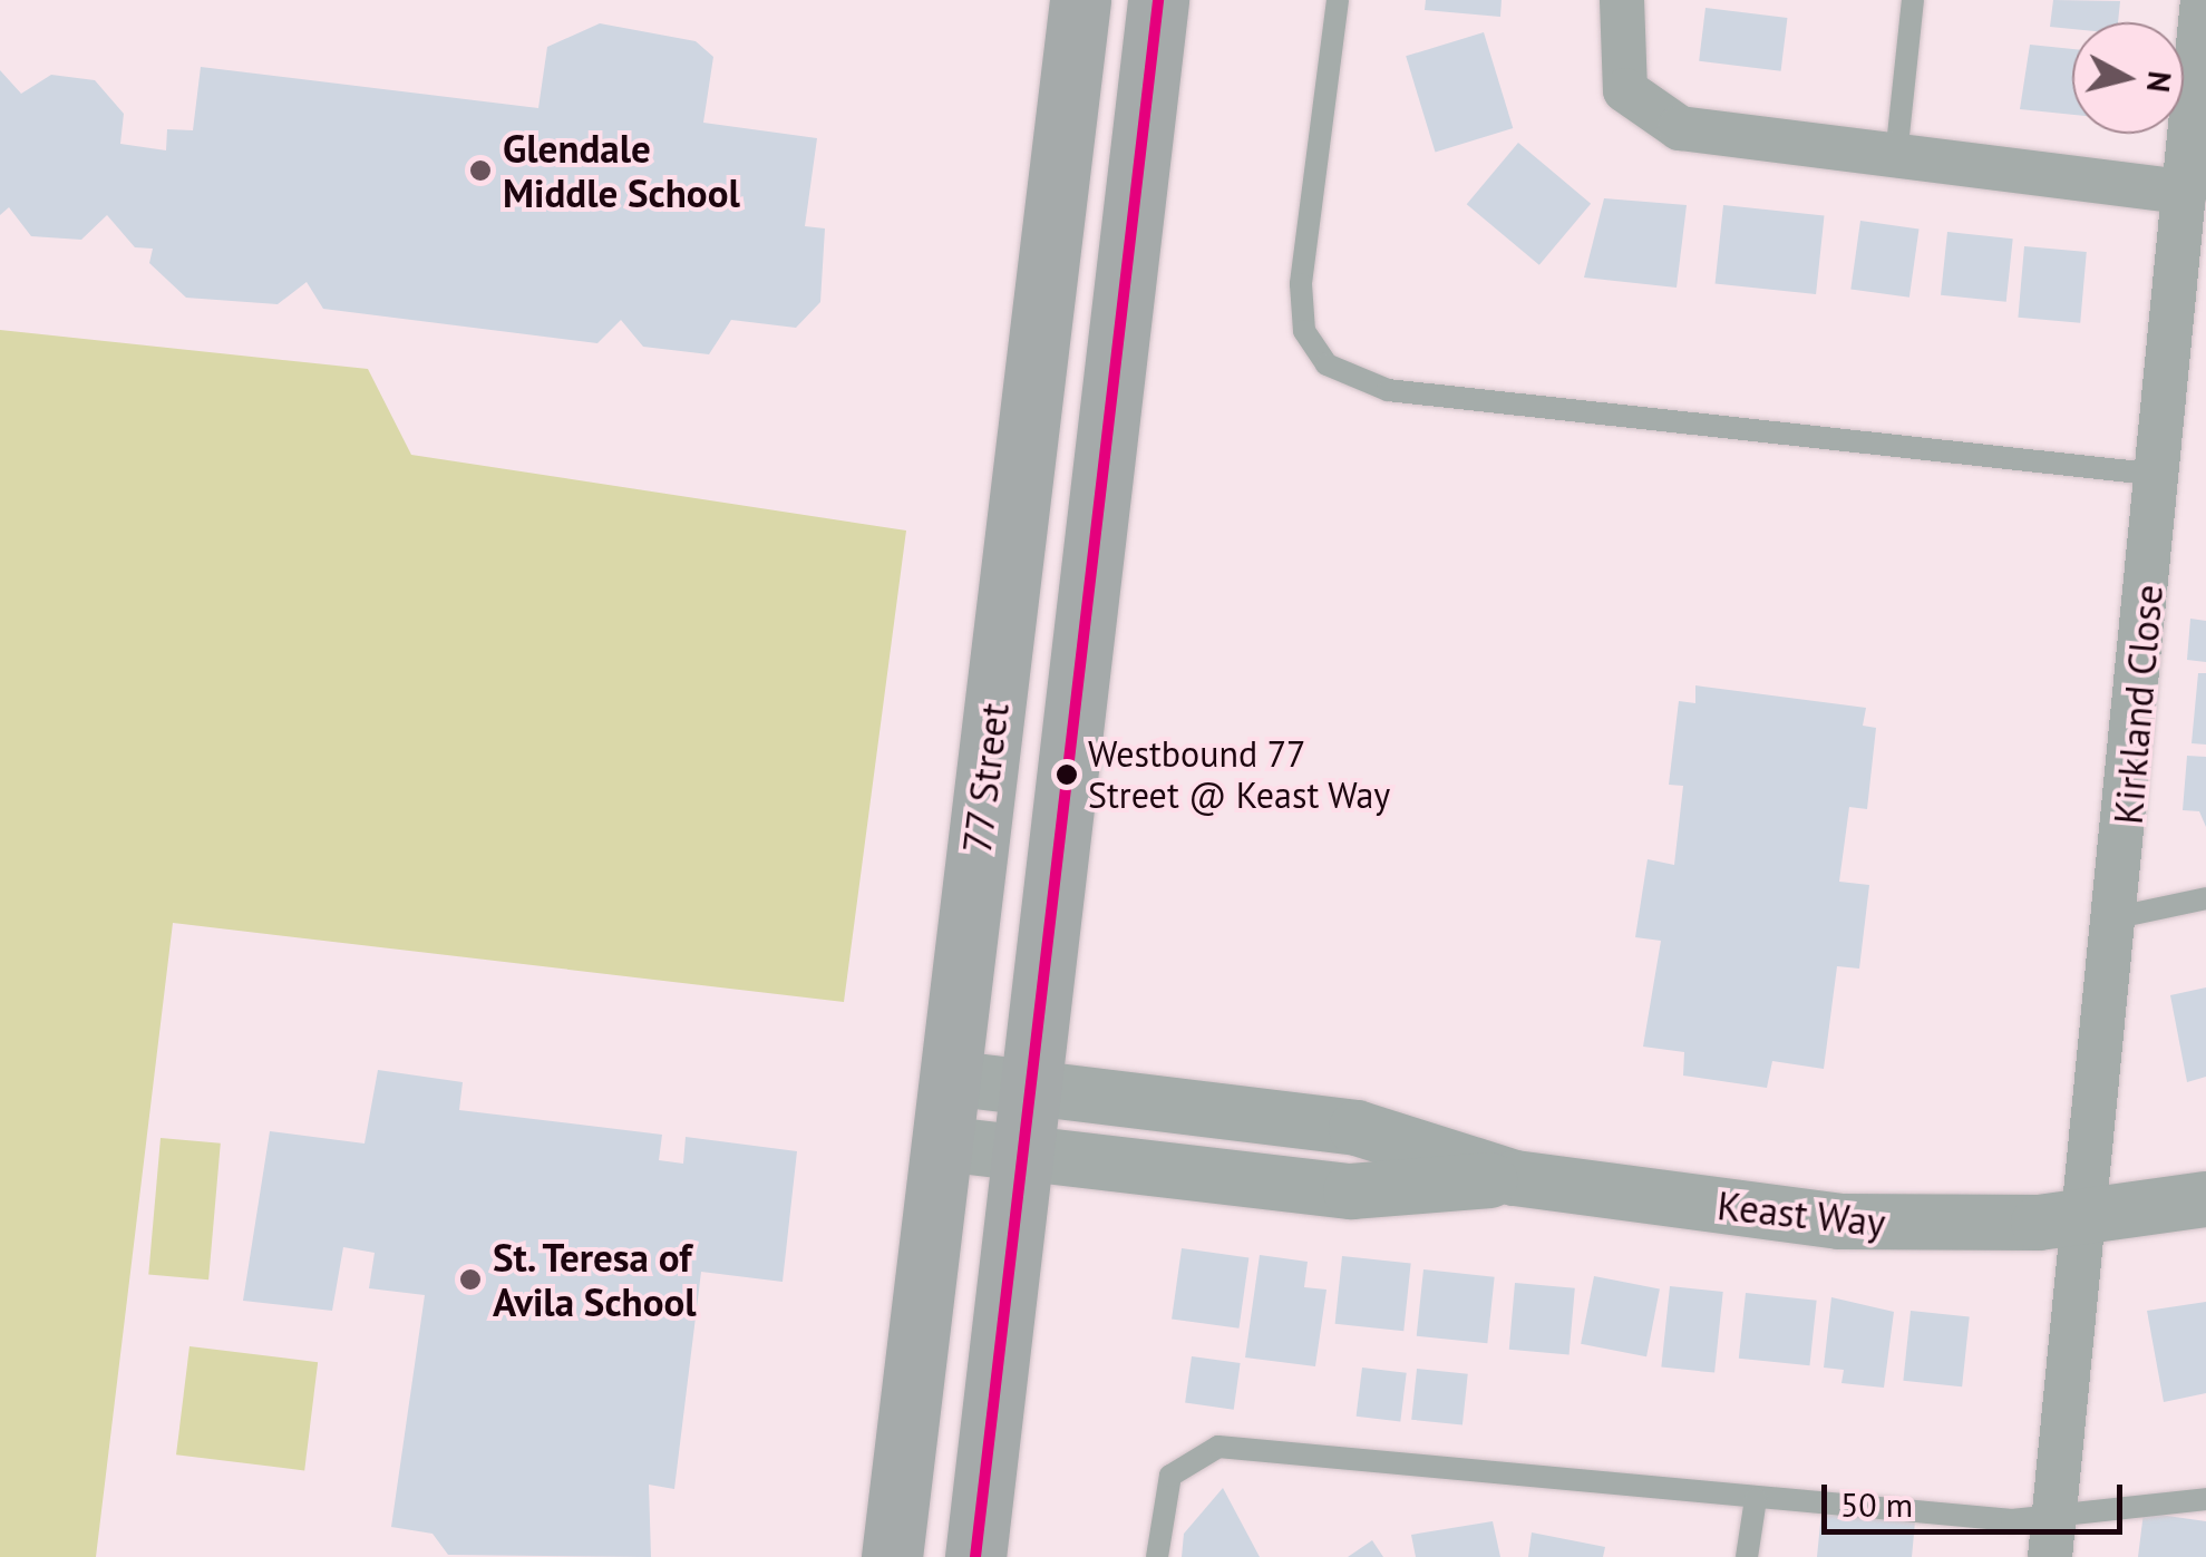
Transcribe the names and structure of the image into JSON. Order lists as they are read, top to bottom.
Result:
{
  "streets": {
    "main road": ["77 Street"],
    "street": ["Kirkland Close", "Keast Way"]
  },
  "crossings": [
    ["Kirkland Close", "Keast Way"],
    ["77 Street", "Keast Way"]
  ],
  "places": ["Glendale Middle School", "Westbound 77 Street @ Keast Way", "St. Teresa of Avila School"],
  "scale_bar": "50 m",
  "north": "right"
}
